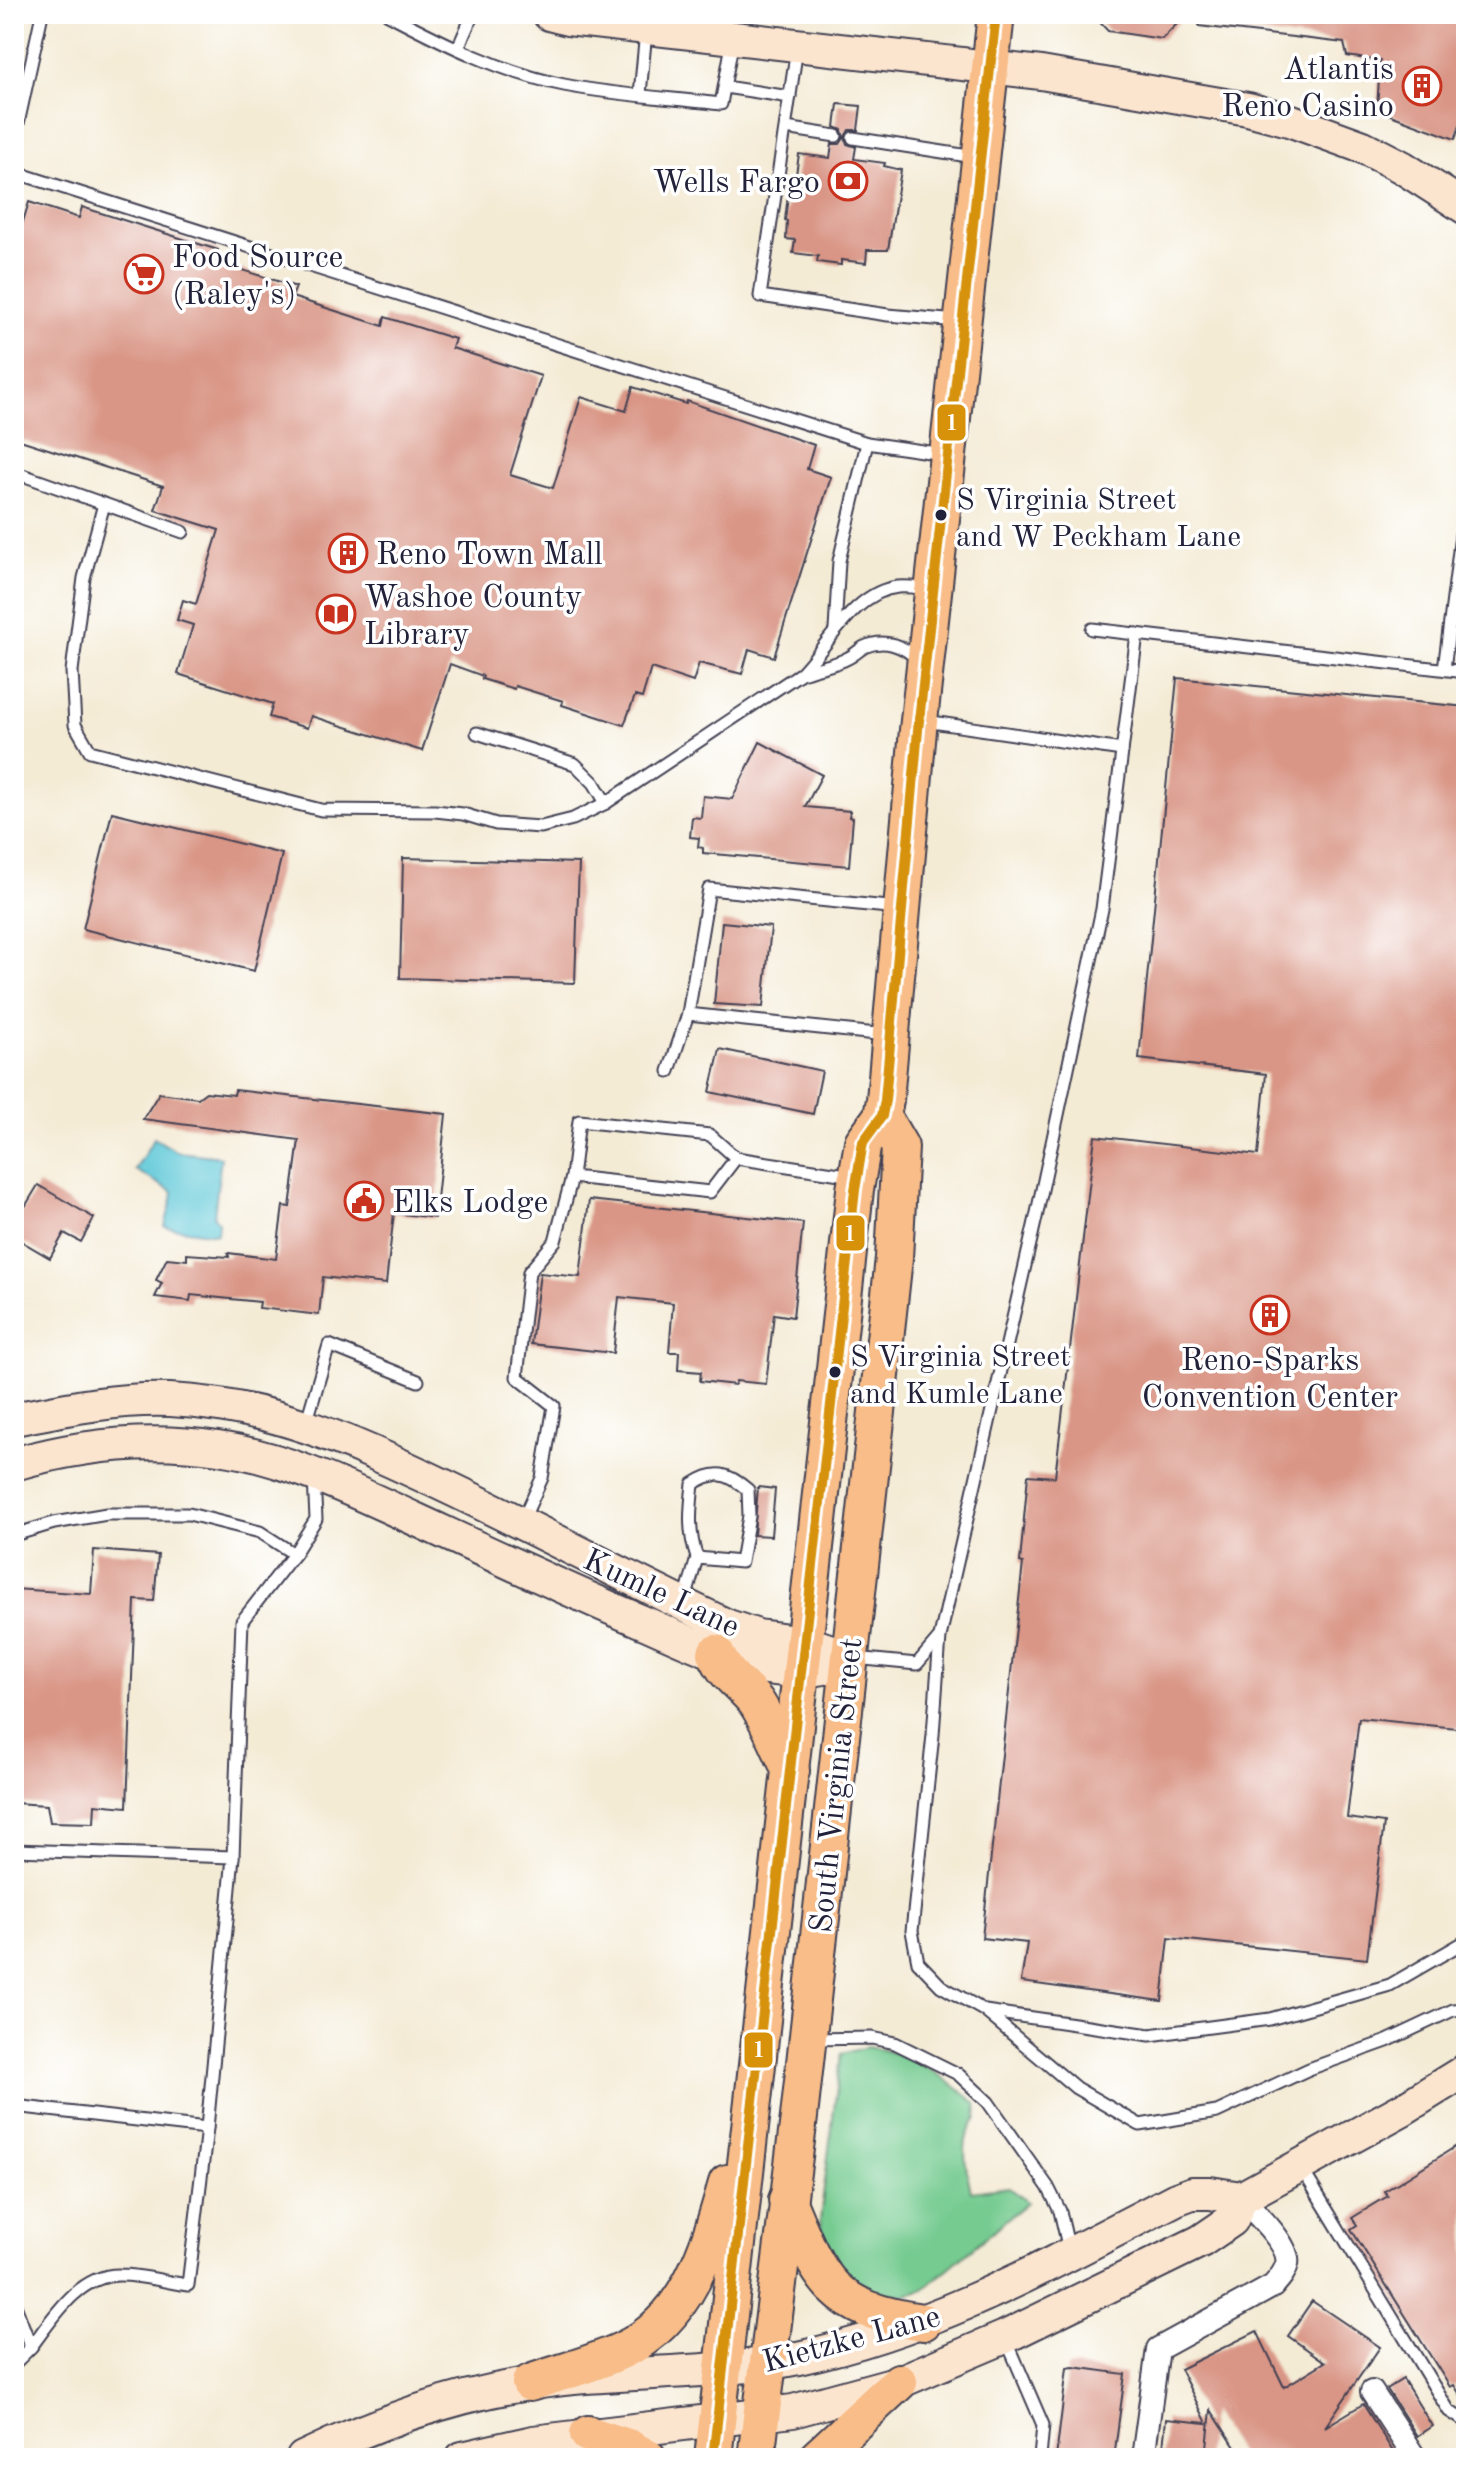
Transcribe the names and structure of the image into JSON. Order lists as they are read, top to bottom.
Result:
{
  "streets": {
    "main road": ["South Virginia Street"],
    "street": ["Kumle Lane", "Kietzke Lane"]
  },
  "crossings": [
    ["Kumle Lane", "South Virginia Street"],
    ["South Virginia Street", "Kietzke Lane"]
  ],
  "places": {
    "building": ["Atlantis Reno Casino", "Reno Town Mall", "Reno-Sparks Convention Center"],
    "bank": ["Wells Fargo"],
    "supermarket": ["Food Source (Raley's)"],
    "other": ["S Virginia Street and W Peckham Lane", "S Virginia Street and Kumle Lane"],
    "library": ["Washoe County Library"],
    "public building": ["Elks Lodge"]
  },
  "lines": ["transit line 1"]
}
